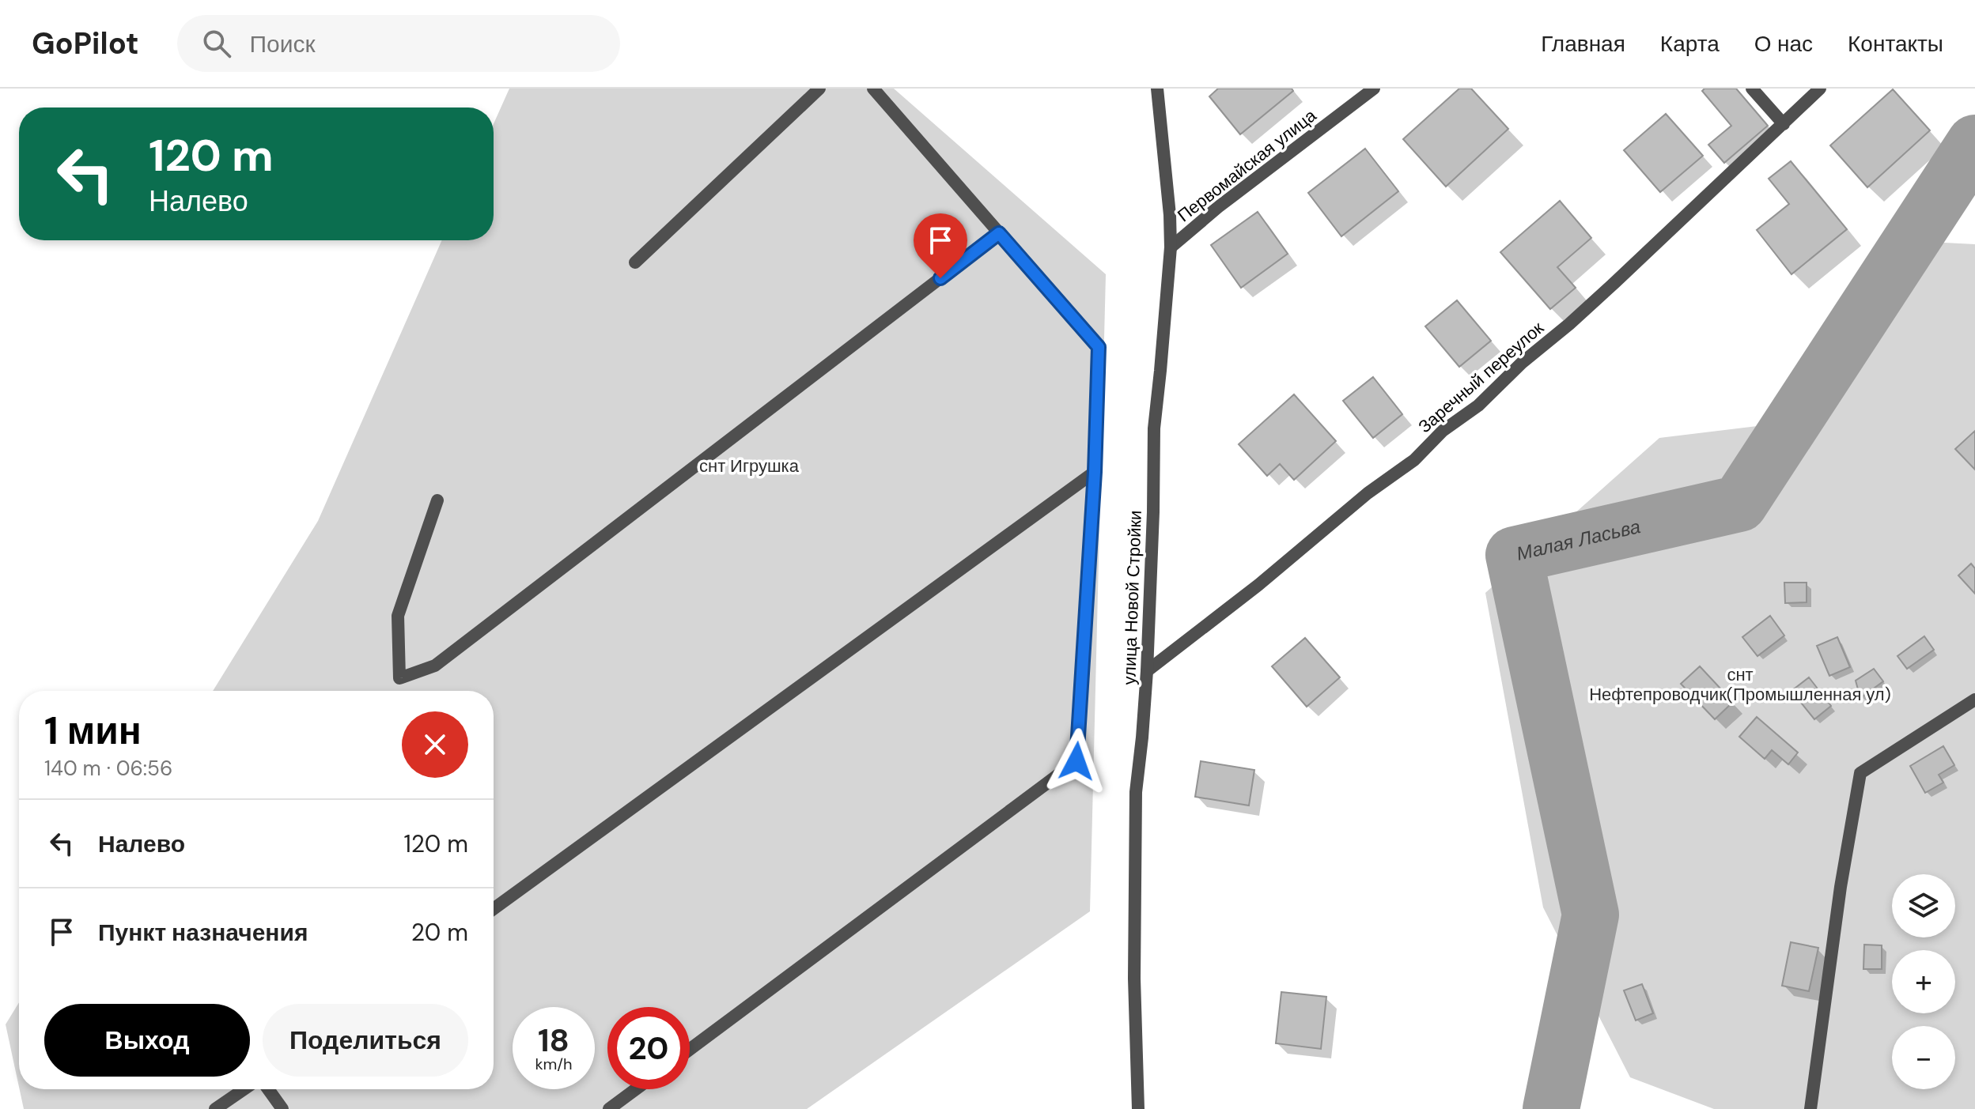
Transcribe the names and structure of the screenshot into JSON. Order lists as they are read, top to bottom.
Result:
{
  "streets": {
    "street": ["Первомайская улица", "Заречный переулок", "улица Новой Стройки"]
  },
  "crossings": [
    ["Первомайская улица", "улица Новой Стройки"],
    ["Заречный переулок", "улица Новой Стройки"]
  ],
  "water": ["Малая Ласьва"],
  "parks": ["снт Игрушка", "снт Нефтепроводчик(Промышленная ул)"],
  "page": {
    "header": "GoPilot",
    "search": "Поиск",
    "nav": [
      "Главная",
      "Карта",
      "О нас",
      "Контакты"
    ],
    "turn": ["120 m", "Налево"],
    "heading": ["1 мин", "140 m · 06:56"],
    "list": [
      {
        "name": "Налево",
        "value": "120 m"
      },
      {
        "name": "Пункт назначения",
        "value": "20 m"
      }
    ],
    "map_buttons": ["+", "−"],
    "buttons": ["Выход", "Поделиться"],
    "speed": "18 km/h",
    "limit": "20"
  }
}
